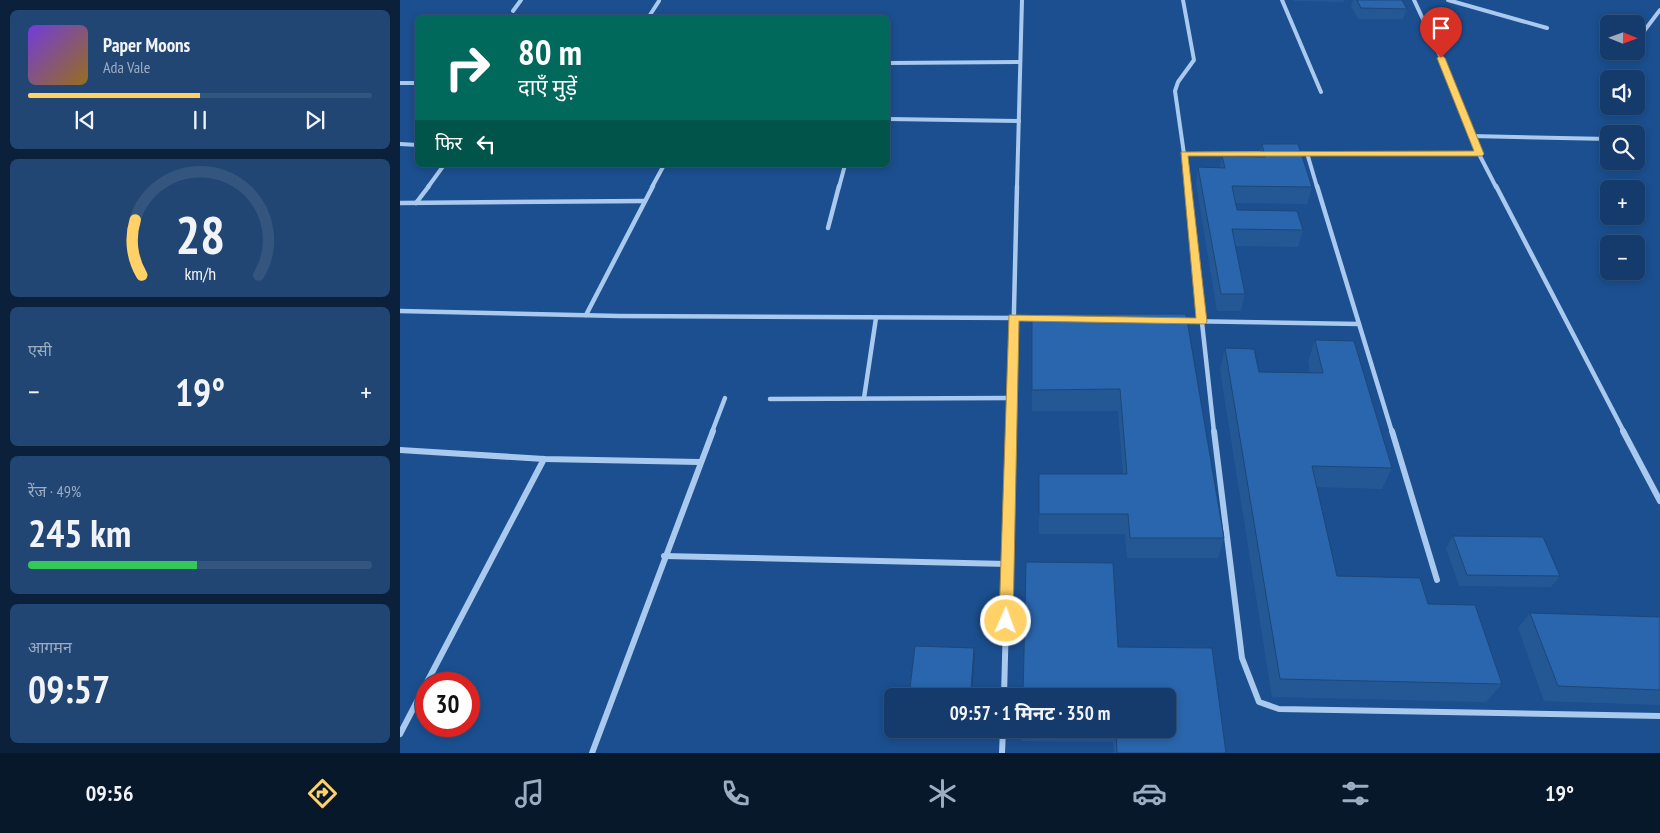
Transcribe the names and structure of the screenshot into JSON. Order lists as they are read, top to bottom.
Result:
{
  "north": "right",
  "page": {
    "map_buttons": ["+", "−"],
    "turn": ["80 m", "दाएँ मुड़ें"],
    "song": ["Paper Moons", "Ada Vale"],
    "then": "फिर",
    "tile": [
      "एसी",
      ["रेंज · 49%", "245 km"],
      ["आगमन", "09:57"]
    ],
    "heat": ["−", "19°", "+"],
    "limit": "30",
    "trip": "09:57 · 1 मिनट · 350 m",
    "tabs": ["09:56", "19°"],
    "gauge": ["28", "km/h"]
  }
}
